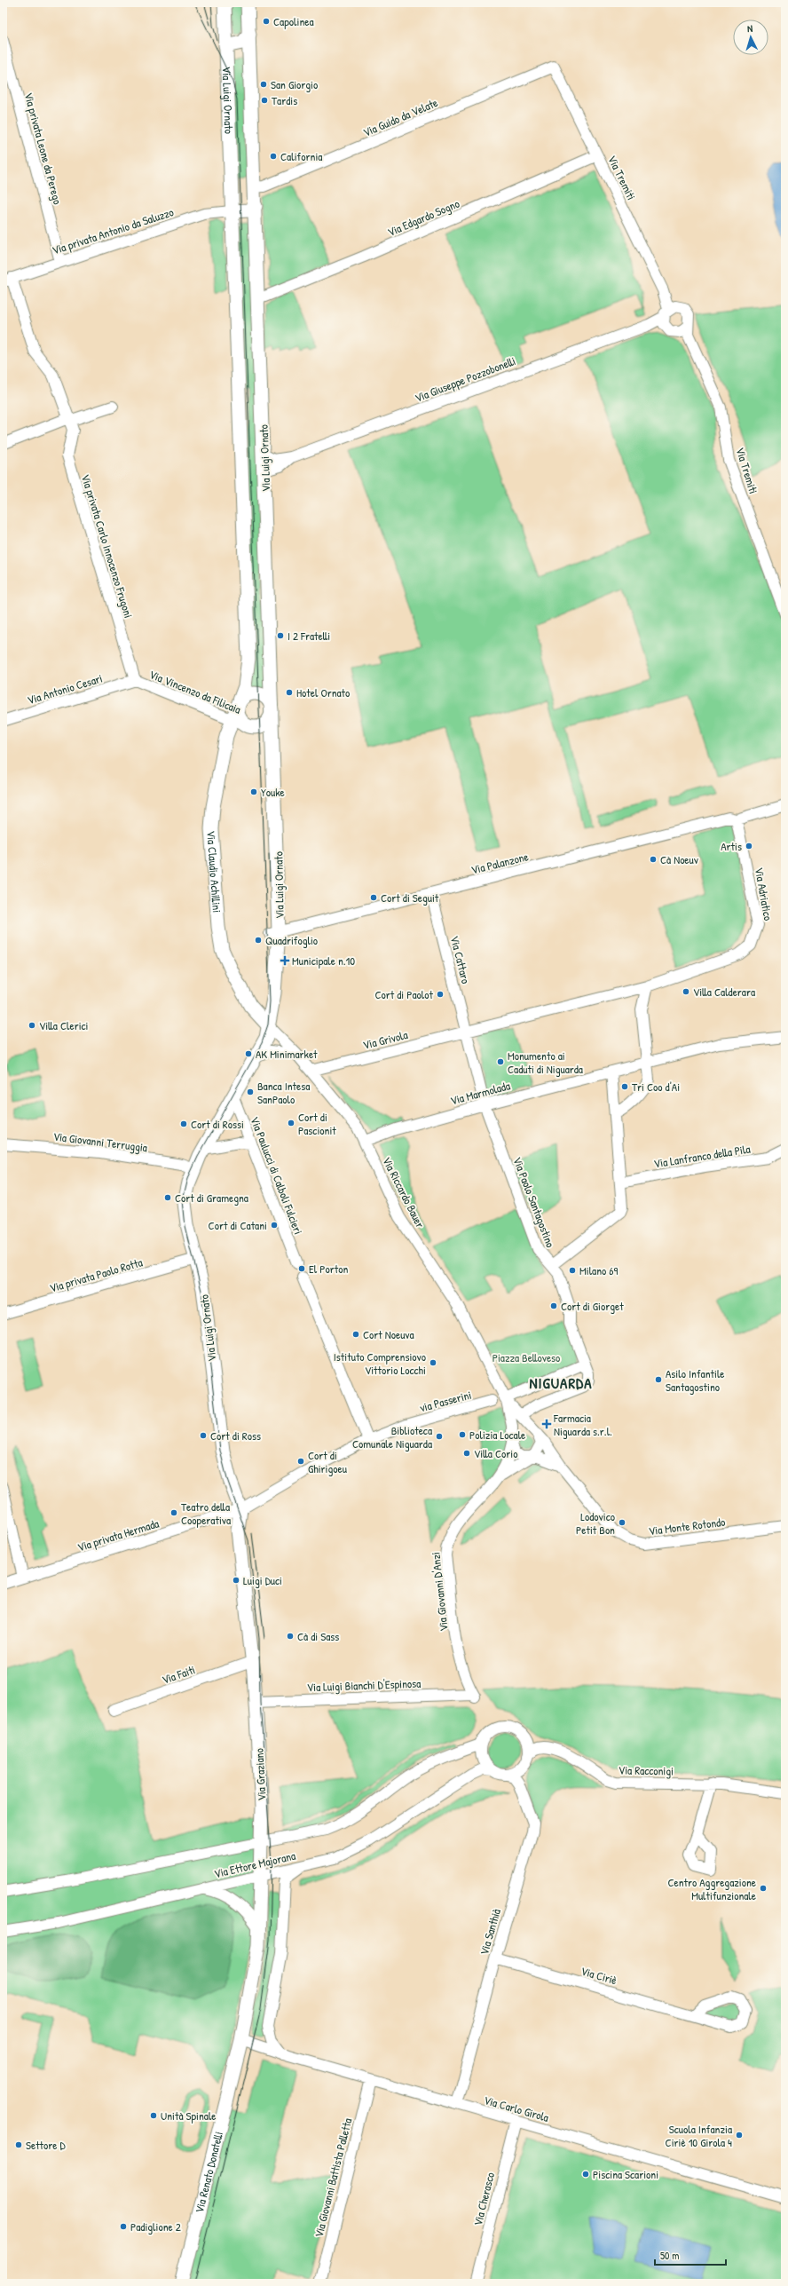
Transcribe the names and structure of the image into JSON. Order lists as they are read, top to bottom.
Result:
{
  "streets": {
    "main road": [
      "Via Luigi Ornato",
      "Via Claudio Achillini",
      "Via Graziano",
      "Via Renato Donatelli"
    ],
    "street": [
      "Via Guido da Velate",
      "Via privata Leone da Perego",
      "Via Tremiti",
      "Via Edgardo Sogno",
      "Via privata Antonio da Saluzzo",
      "Via Giuseppe Pozzobonelli",
      "Via privata Carlo Innocenzo Frugoni",
      "Via Antonio Cesari",
      "Via Vincenzo da Filicaia",
      "Via Palanzone",
      "Via Adriatico",
      "Via Cattaro",
      "Via Grivola",
      "Via Marmolada",
      "Via Giovanni Terruggia",
      "Via Lanfranco della Pila",
      "Via Paulucci di Calboli Fulcieri",
      "Via Riccardo Bauer",
      "Via Paolo Santagostino",
      "Via privata Paolo Rotta",
      "via Passerini",
      "Via Monte Rotondo",
      "Via privata Hermada",
      "Via Giovanni D'Anzi",
      "Via Faiti",
      "Via Luigi Bianchi D'Espinosa",
      "Via Racconigi",
      "Via Ettore Majorana",
      "Via Santhià",
      "Via Ciriè",
      "Via Carlo Girola",
      "Via Giovanni Battista Palletta",
      "Via Cherasco"
    ]
  },
  "crossings": [
    ["Via Luigi Ornato", "Via Guido da Velate"],
    ["Via Luigi Ornato", "Via Edgardo Sogno"],
    ["Via Luigi Ornato", "Via privata Antonio da Saluzzo"],
    ["Via Luigi Ornato", "Via Giuseppe Pozzobonelli"],
    ["Via Luigi Ornato", "Via Vincenzo da Filicaia"],
    ["Via Luigi Ornato", "Via Palanzone"],
    ["Via Luigi Ornato", "Via Claudio Achillini"],
    ["Via Luigi Ornato", "Via Giovanni Terruggia"],
    ["Via Luigi Ornato", "Via Paulucci di Calboli Fulcieri"],
    ["Via Luigi Ornato", "Via Riccardo Bauer"],
    ["Via Luigi Ornato", "Via privata Paolo Rotta"],
    ["Via Luigi Ornato", "Via privata Hermada"],
    ["Via Luigi Ornato", "Via Graziano"],
    ["Via Guido da Velate", "Via Tremiti"],
    ["Via privata Leone da Perego", "Via privata Antonio da Saluzzo"],
    ["Via Tremiti", "Via Edgardo Sogno"],
    ["Via Tremiti", "Via Giuseppe Pozzobonelli"],
    ["Via privata Antonio da Saluzzo", "Via privata Carlo Innocenzo Frugoni"],
    ["Via privata Carlo Innocenzo Frugoni", "Via Antonio Cesari"],
    ["Via privata Carlo Innocenzo Frugoni", "Via Vincenzo da Filicaia"],
    ["Via Antonio Cesari", "Via Vincenzo da Filicaia"],
    ["Via Vincenzo da Filicaia", "Via Claudio Achillini"],
    ["Via Palanzone", "Via Adriatico"],
    ["Via Palanzone", "Via Cattaro"],
    ["Via Claudio Achillini", "Via Riccardo Bauer"],
    ["Via Adriatico", "Via Grivola"],
    ["Via Cattaro", "Via Grivola"],
    ["Via Cattaro", "Via Marmolada"],
    ["Via Cattaro", "Via Paolo Santagostino"],
    ["Via Grivola", "Via Riccardo Bauer"],
    ["Via Marmolada", "Via Riccardo Bauer"],
    ["Via Marmolada", "Via Paolo Santagostino"],
    ["Via Riccardo Bauer", "Via Monte Rotondo"],
    ["via Passerini", "Via privata Hermada"],
    ["Via Monte Rotondo", "Via Giovanni D'Anzi"],
    ["Via privata Hermada", "Via Graziano"],
    ["Via Giovanni D'Anzi", "Via Luigi Bianchi D'Espinosa"],
    ["Via Faiti", "Via Graziano"],
    ["Via Luigi Bianchi D'Espinosa", "Via Graziano"],
    ["Via Racconigi", "Via Ettore Majorana"],
    ["Via Racconigi", "Via Santhià"],
    ["Via Graziano", "Via Ettore Majorana"],
    ["Via Graziano", "Via Carlo Girola"],
    ["Via Graziano", "Via Renato Donatelli"],
    ["Via Ettore Majorana", "Via Santhià"],
    ["Via Santhià", "Via Ciriè"],
    ["Via Santhià", "Via Carlo Girola"],
    ["Via Carlo Girola", "Via Renato Donatelli"],
    ["Via Carlo Girola", "Via Giovanni Battista Palletta"],
    ["Via Carlo Girola", "Via Cherasco"]
  ],
  "districts": ["NIGUARDA"],
  "parks": ["Piazza Belloveso"],
  "places": {
    "other": [
      "Capolinea",
      "San Giorgio",
      "Tardis",
      "California",
      "I 2 Fratelli",
      "Hotel Ornato",
      "Youke",
      "Artis",
      "Cà Noeuv",
      "Cort di Seguit",
      "Quadrifoglio",
      "Villa Calderara",
      "Cort di Paolot",
      "Villa Clerici",
      "AK Minimarket",
      "Monumento ai Caduti di Niguarda",
      "Tri Coo d'Ai",
      "Banca Intesa SanPaolo",
      "Cort di Pascionit",
      "Cort di Rossi",
      "Cort di Gramegna",
      "Cort di Catani",
      "El Porton",
      "Milano 69",
      "Cort di Giorget",
      "Cort Noeuva",
      "Istituto Comprensiovo Vittorio Locchi",
      "Asilo Infantile Santagostino",
      "Polizia Locale",
      "Cort di Ross",
      "Biblioteca Comunale Niguarda",
      "Villa Corio",
      "Cort di Ghirigoeu",
      "Teatro della Cooperativa",
      "Lodovico Petit Bon",
      "Luigi Duci",
      "Cà di Sass",
      "Centro Aggregazione Multifunzionale",
      "Unità Spinale",
      "Scuola Infanzia Ciriè 10 Girola 4",
      "Settore D",
      "Piscina Scarioni",
      "Padiglione 2"
    ],
    "health": ["Municipale n.10", "Farmacia Niguarda s.r.l."]
  },
  "scale_bar": "50 m",
  "north": "top"
}
